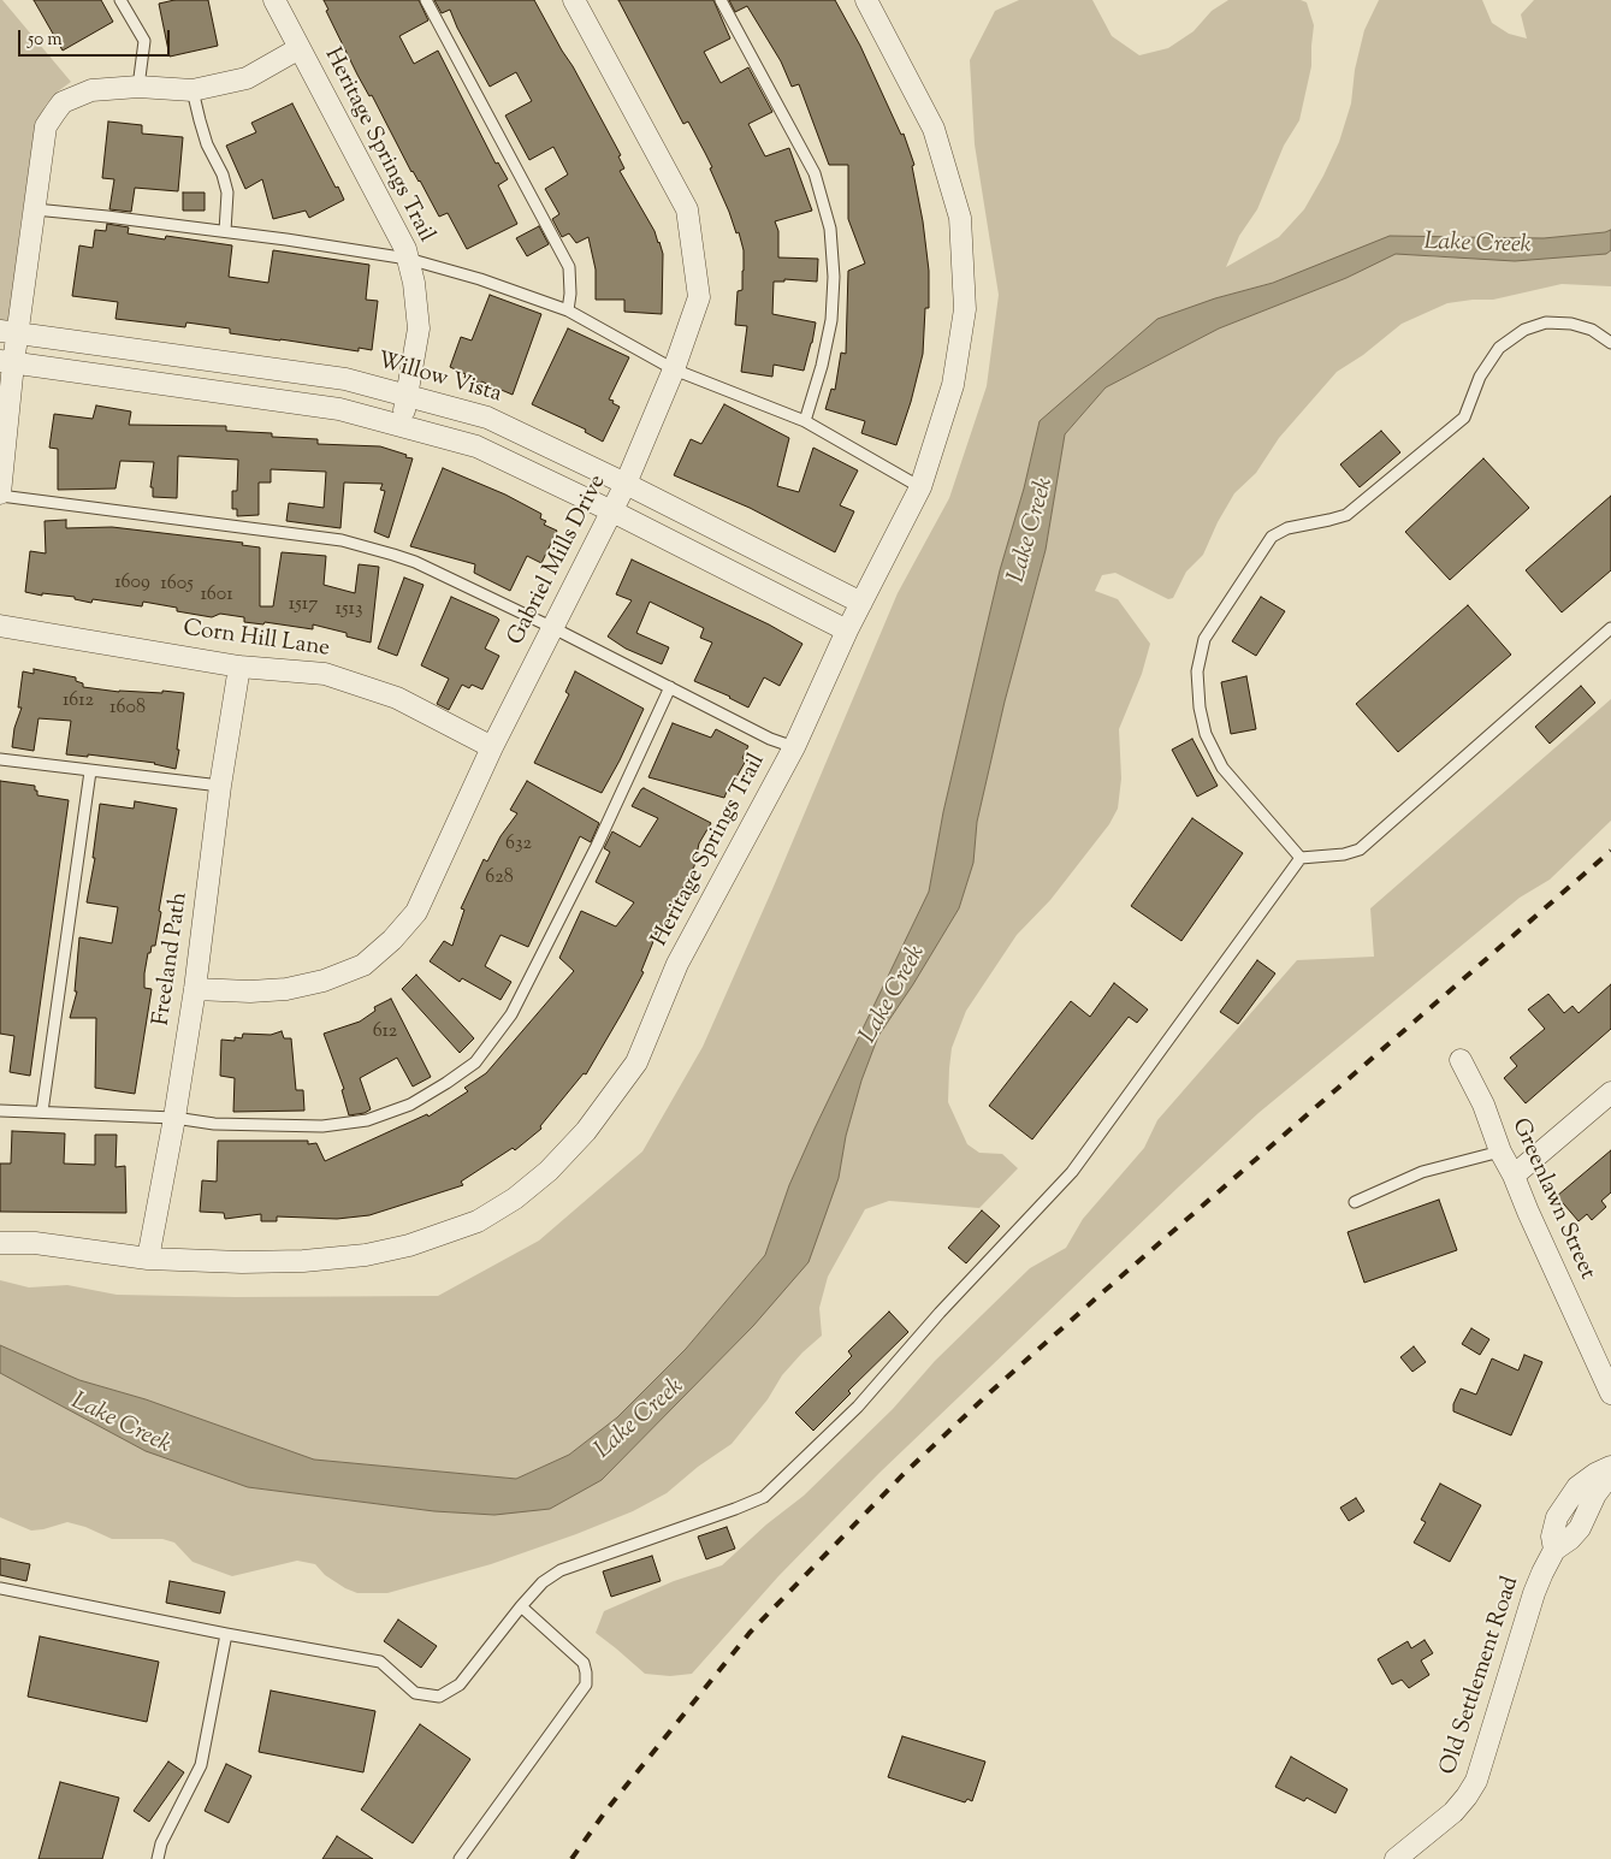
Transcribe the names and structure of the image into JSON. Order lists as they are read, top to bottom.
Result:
{
  "streets": {
    "street": [
      "Heritage Springs Trail",
      "Willow Vista",
      "Gabriel Mills Drive",
      "Corn Hill Lane",
      "Freeland Path",
      "Greenlawn Street",
      "Old Settlement Road"
    ]
  },
  "crossings": [
    ["Heritage Springs Trail", "Willow Vista"],
    ["Heritage Springs Trail", "Freeland Path"],
    ["Willow Vista", "Gabriel Mills Drive"],
    ["Gabriel Mills Drive", "Corn Hill Lane"],
    ["Gabriel Mills Drive", "Freeland Path"],
    ["Corn Hill Lane", "Freeland Path"]
  ],
  "water": ["Lake Creek"],
  "house_numbers": [
    "1609",
    "1605",
    "1601",
    "1517",
    "1513",
    "1612",
    "1608",
    "632",
    "628",
    "612"
  ],
  "scale_bar": "50 m"
}
